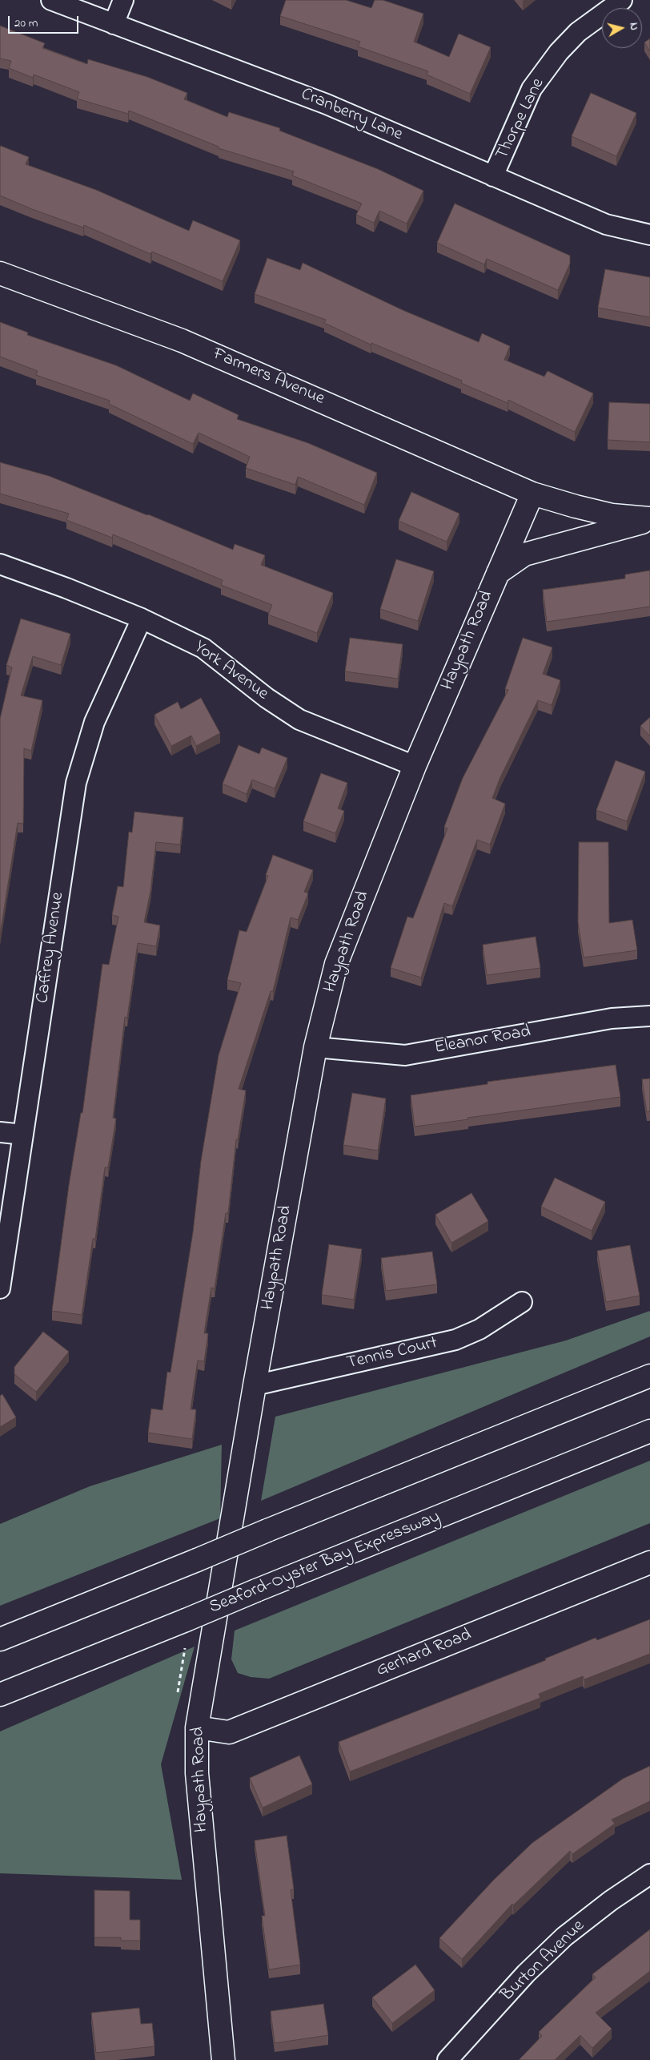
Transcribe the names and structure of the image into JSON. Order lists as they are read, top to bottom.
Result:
{
  "streets": {
    "main road": [
      "Farmers Avenue",
      "Haypath Road",
      "Seaford-Oyster Bay Expressway",
      "Gerhard Road"
    ],
    "street": [
      "Cranberry Lane",
      "Thorpe Lane",
      "York Avenue",
      "Caffrey Avenue",
      "Eleanor Road",
      "Tennis Court",
      "Burton Avenue"
    ]
  },
  "crossings": [
    ["Cranberry Lane", "Thorpe Lane"],
    ["Farmers Avenue", "Haypath Road"],
    ["Haypath Road", "York Avenue"],
    ["Haypath Road", "Eleanor Road"],
    ["Haypath Road", "Tennis Court"],
    ["Haypath Road", "Gerhard Road"],
    ["York Avenue", "Caffrey Avenue"]
  ],
  "scale_bar": "20 m",
  "north": "right"
}
